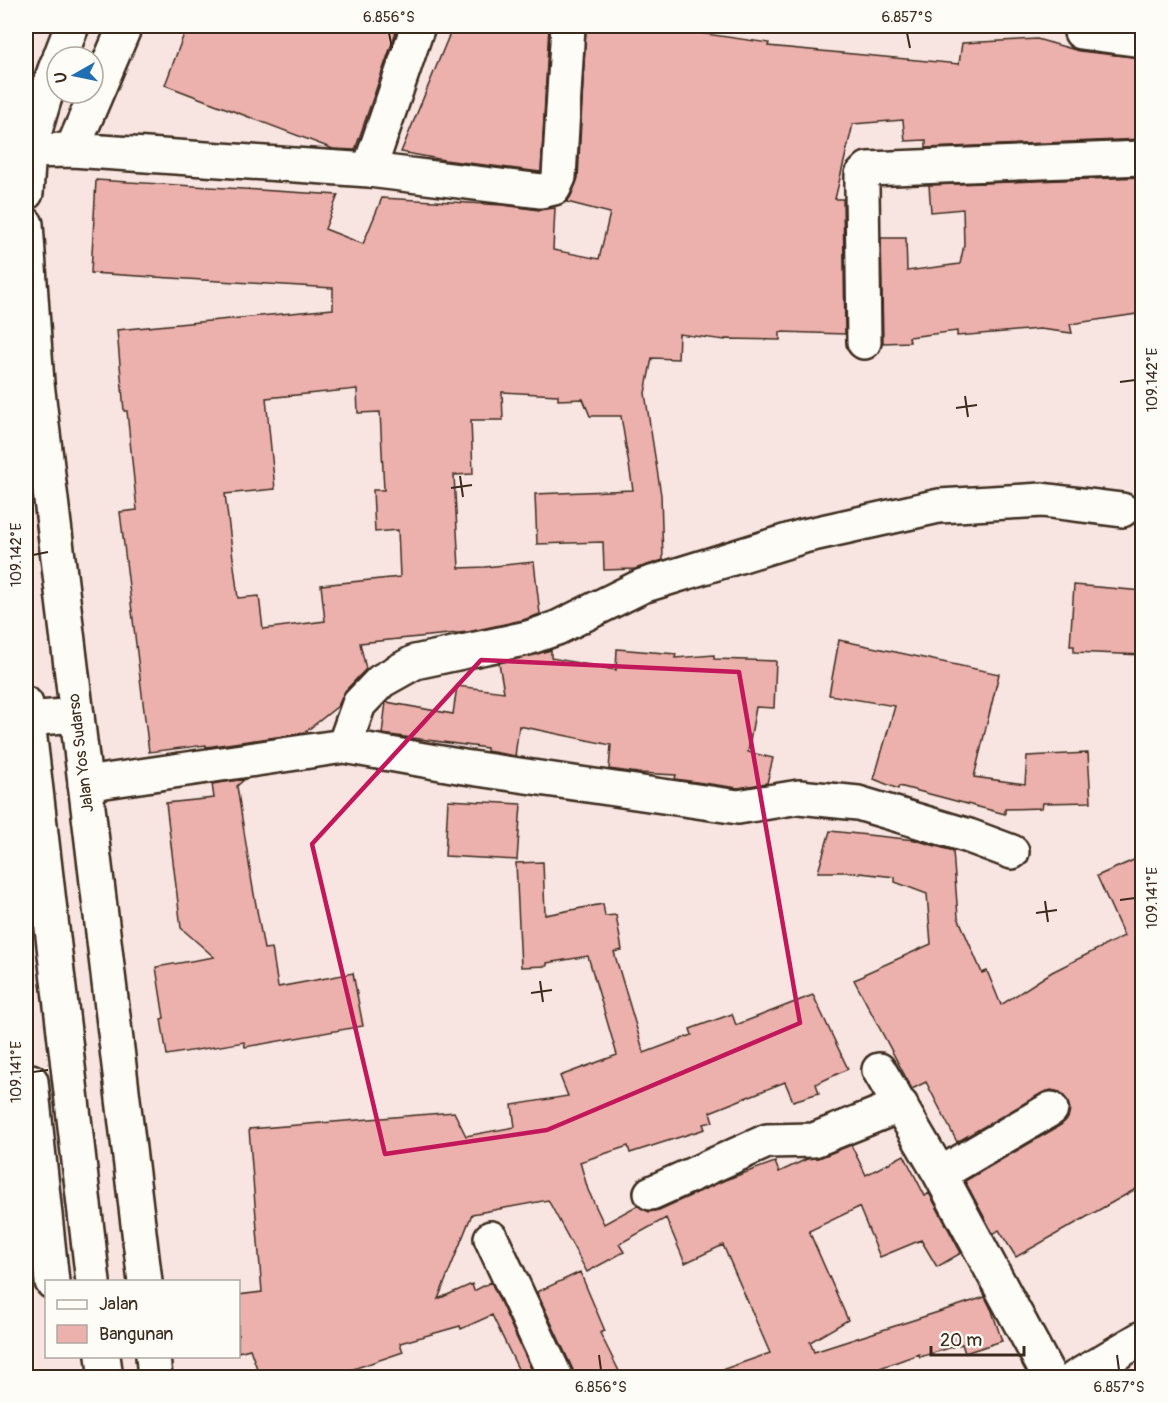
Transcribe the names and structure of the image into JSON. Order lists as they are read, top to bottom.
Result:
{
  "streets": {
    "main road": ["Jalan Yos Sudarso"]
  },
  "legend": ["Jalan", "Bangunan"],
  "scale_bar": "20 m",
  "north": "left",
  "coordinates": [
    "6.856°S",
    "6.857°S",
    "109.142°E",
    "109.141°E"
  ]
}
